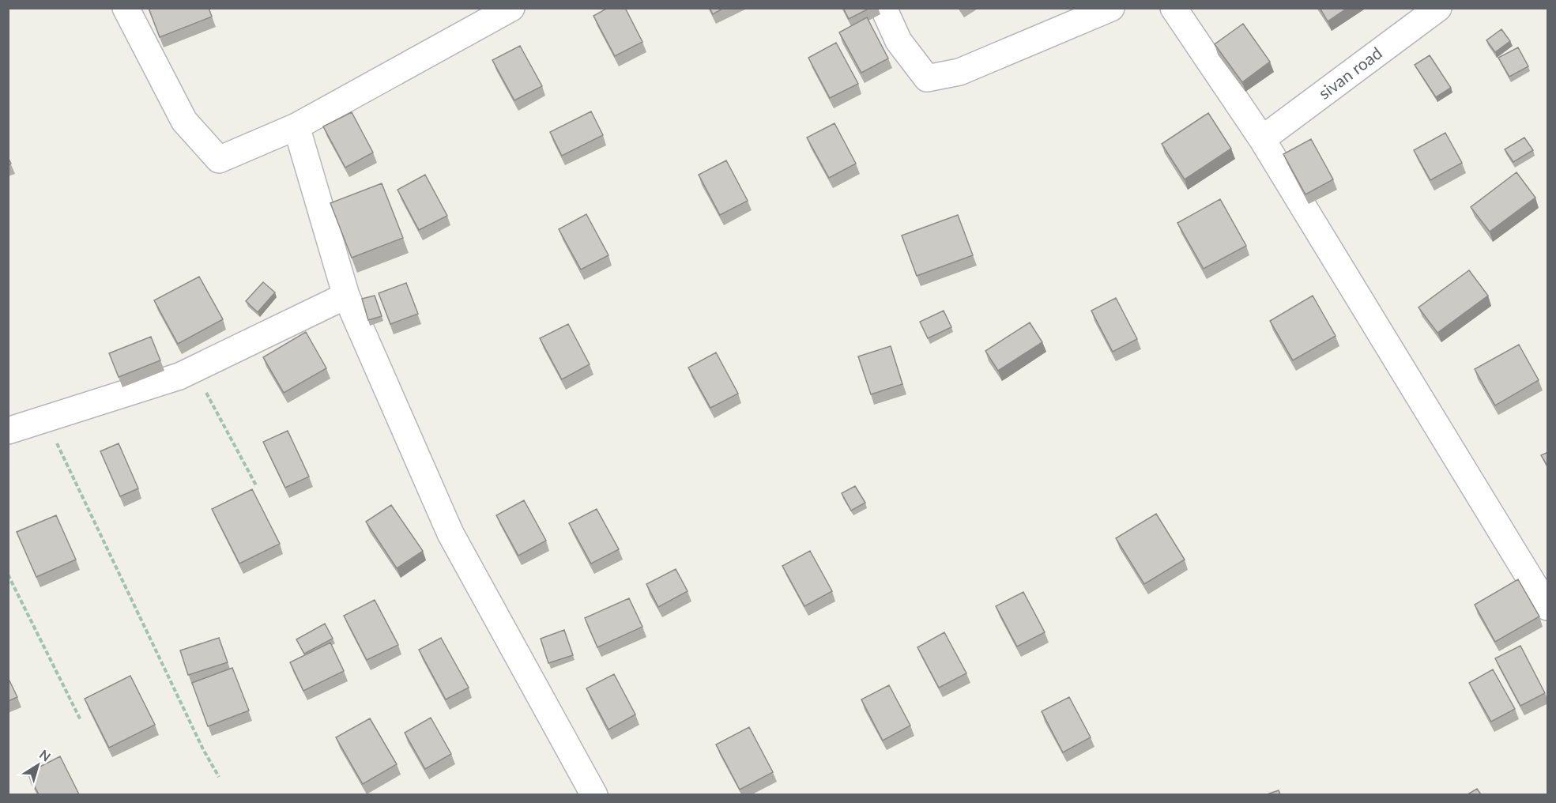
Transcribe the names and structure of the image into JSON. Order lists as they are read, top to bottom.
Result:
{
  "streets": {
    "street": ["sivan road"]
  },
  "north": "top right"
}
